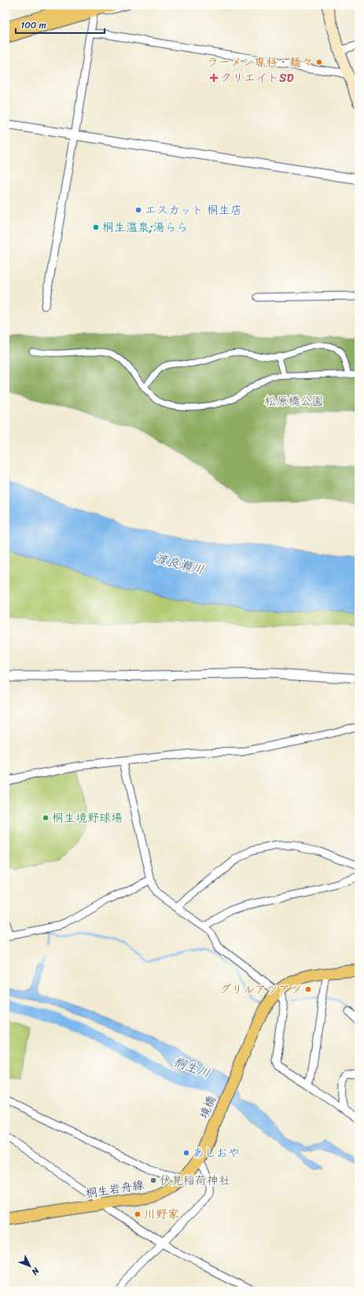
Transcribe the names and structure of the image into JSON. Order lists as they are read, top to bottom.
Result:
{
  "streets": {
    "main road": ["境橋", "桐生岩舟線"]
  },
  "crossings": [
    ["境橋", "桐生岩舟線"]
  ],
  "water": ["渡良瀬川", "桐生川"],
  "parks": ["松原橋公園"],
  "places": {
    "other": [
      "ラーメン専科・麺々",
      "エスカット 桐生店",
      "桐生温泉;湯らら",
      "桐生境野球場",
      "グリルアツアツ",
      "あしおや",
      "伏見稲荷神社",
      "川野家"
    ],
    "health": ["クリエイトSD"]
  },
  "scale_bar": "100 m",
  "north": "bottom right"
}
